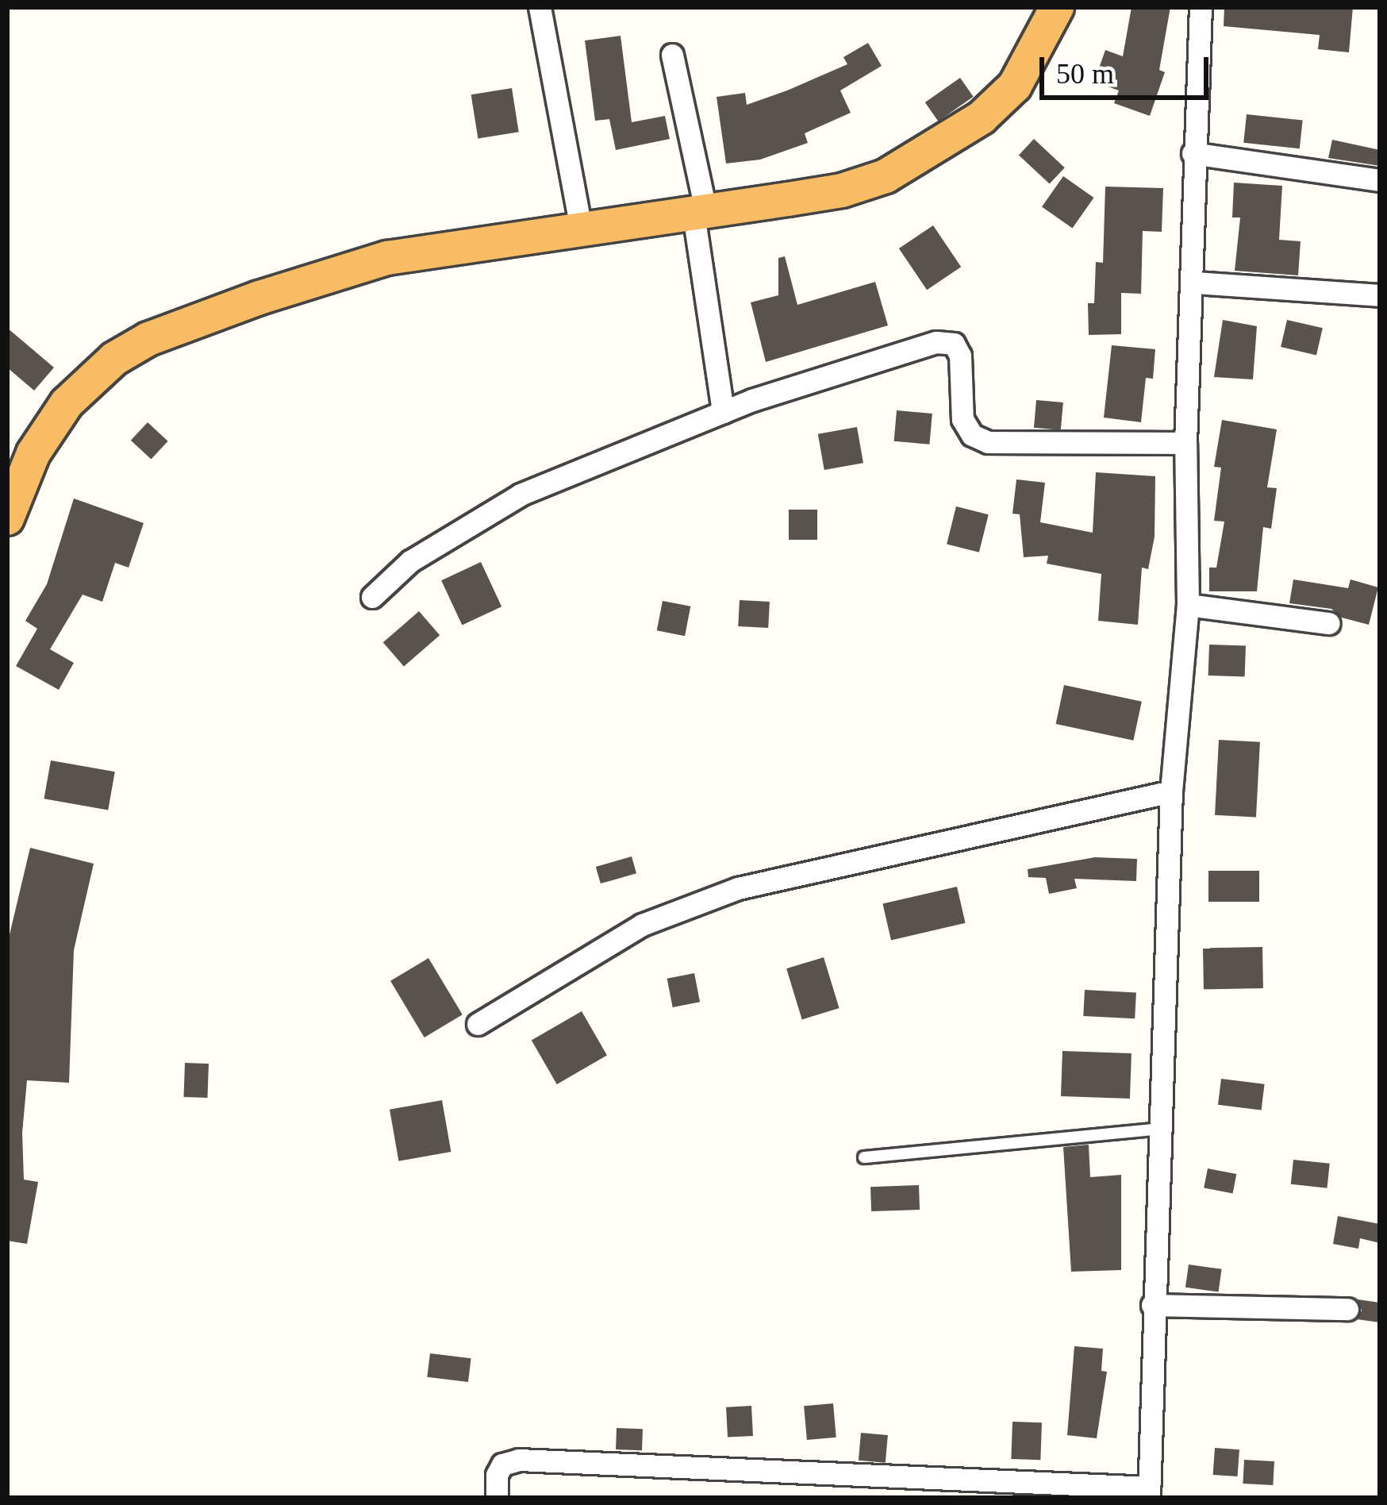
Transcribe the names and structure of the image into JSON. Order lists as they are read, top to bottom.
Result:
{
  "scale_bar": "50 m"
}
